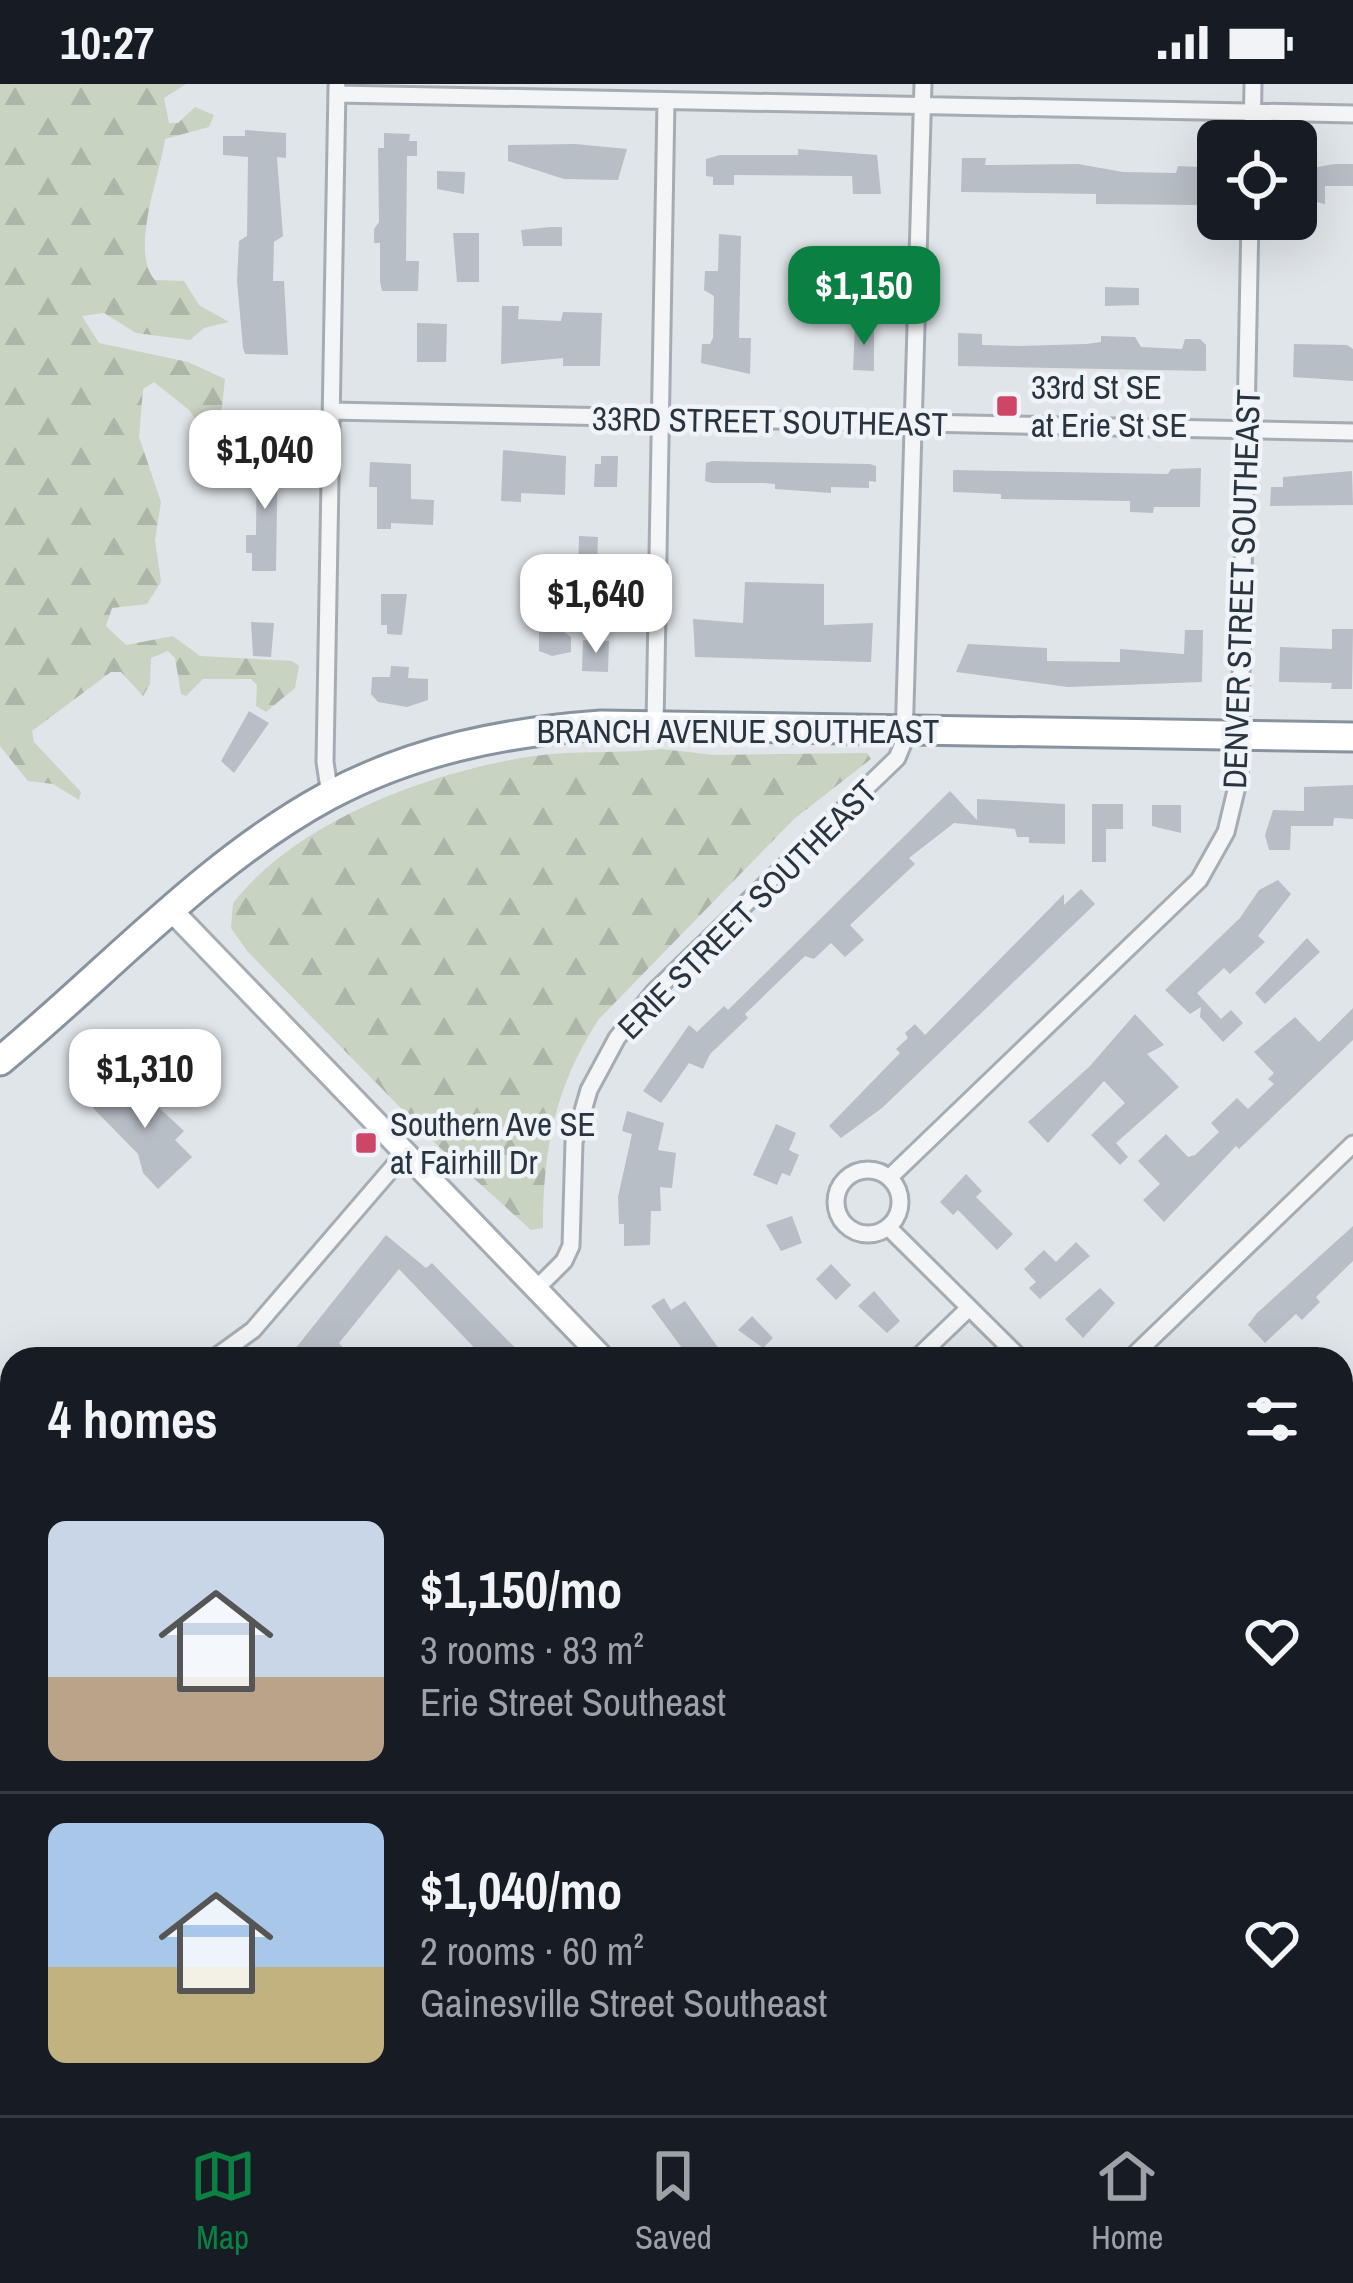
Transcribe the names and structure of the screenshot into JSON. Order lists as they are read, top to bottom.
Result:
{
  "streets": {
    "highway": ["BRANCH AVENUE SOUTHEAST"],
    "street": ["33RD STREET SOUTHEAST", "DENVER STREET SOUTHEAST", "ERIE STREET SOUTHEAST"]
  },
  "crossings": [
    ["33RD STREET SOUTHEAST", "DENVER STREET SOUTHEAST"],
    ["DENVER STREET SOUTHEAST", "BRANCH AVENUE SOUTHEAST"],
    ["BRANCH AVENUE SOUTHEAST", "ERIE STREET SOUTHEAST"]
  ],
  "places": {
    "transit": ["33rd St SE at Erie St SE", "Southern Ave SE at Fairhill Dr"]
  },
  "page": {
    "status": "10:27",
    "price": [
      "$1,150",
      "$1,040",
      "$1,640",
      "$1,310"
    ],
    "heading": "4 homes",
    "list": [
      {
        "name": "$1,150/mo",
        "note": "3 rooms · 83 m² · Erie Street Southeast"
      },
      {
        "name": "$1,040/mo",
        "note": "2 rooms · 60 m² · Gainesville Street Southeast"
      }
    ],
    "tabs": ["Map", "Saved", "Home"]
  }
}
